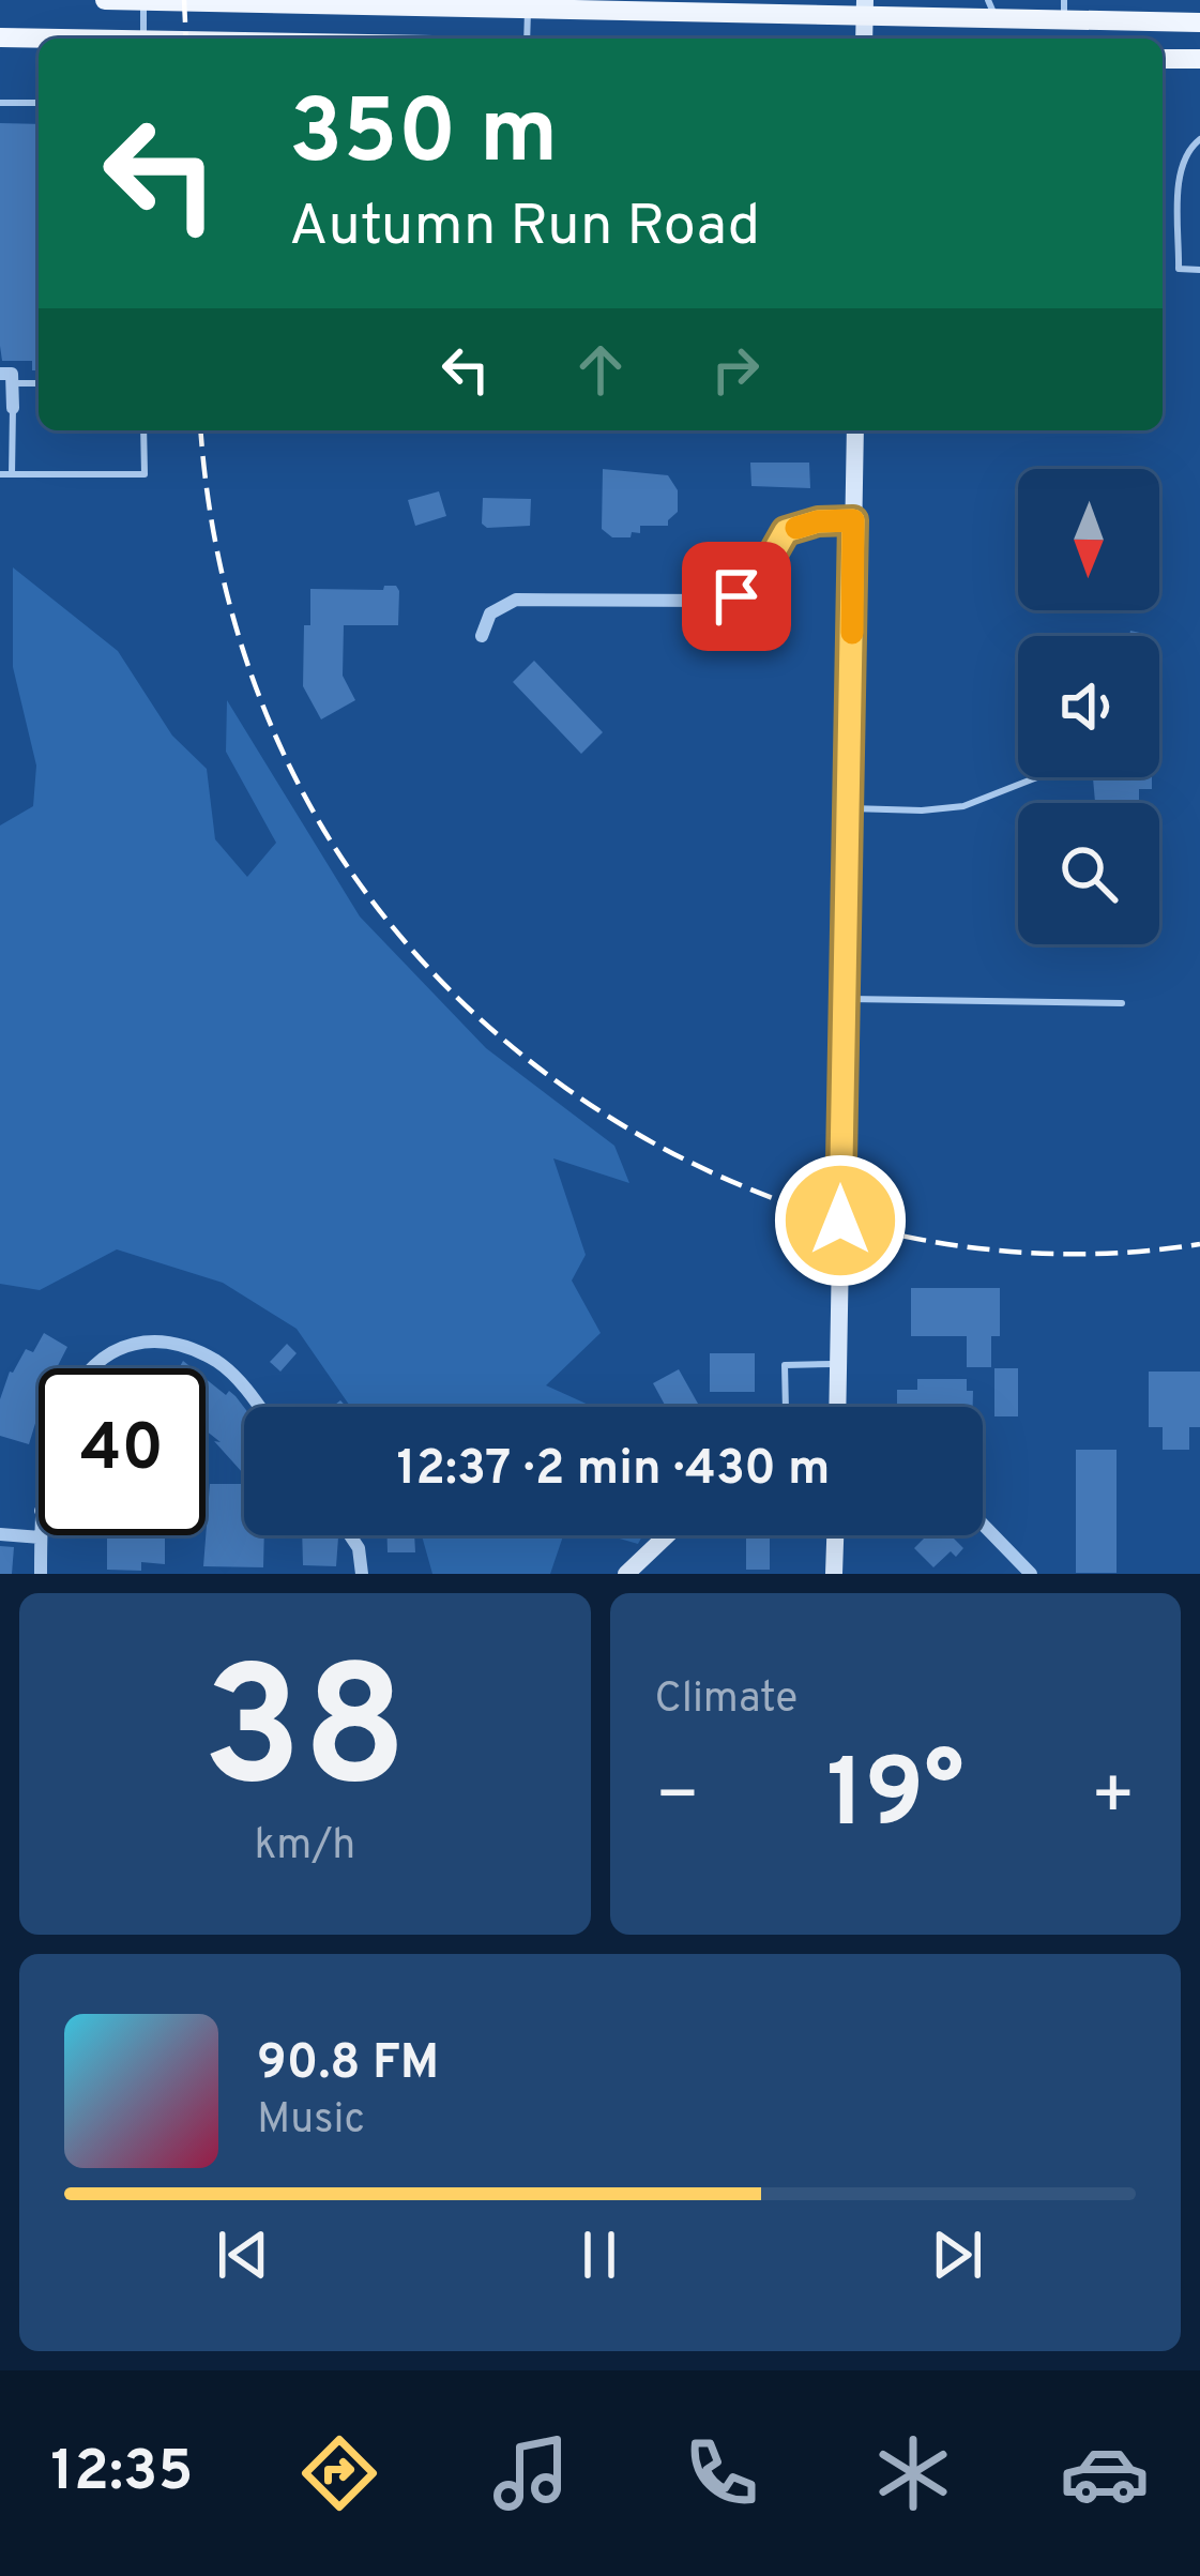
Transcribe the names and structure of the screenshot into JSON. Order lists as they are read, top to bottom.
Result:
{
  "north": "bottom",
  "page": {
    "turn": ["350 m", "Autumn Run Road"],
    "limit": "40",
    "trip": "12:37 · 2 min · 430 m",
    "tile": [
      ["38", "km/h"],
      "Climate"
    ],
    "heat": ["−", "19°", "+"],
    "song": ["90.8 FM", "Music"],
    "tabs": "12:35"
  }
}
